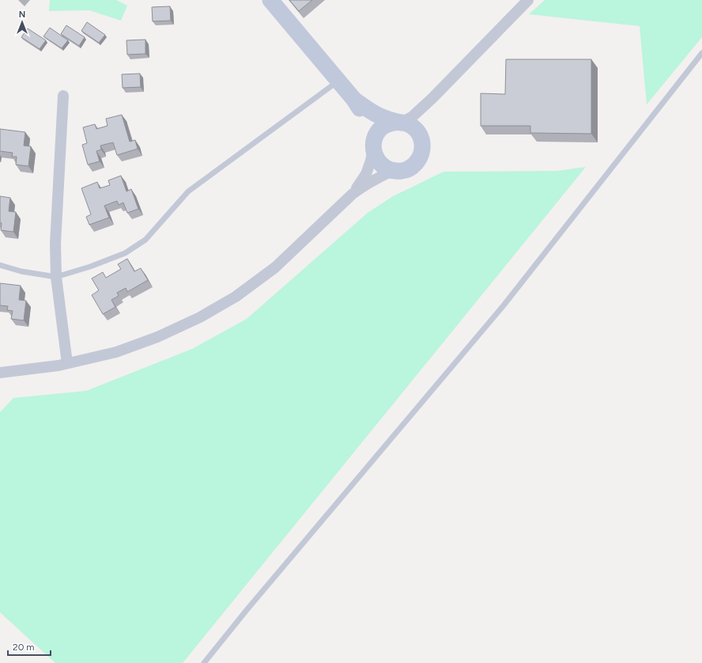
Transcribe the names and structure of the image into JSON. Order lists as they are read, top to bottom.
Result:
{
  "scale_bar": "20 m",
  "north": "top"
}
